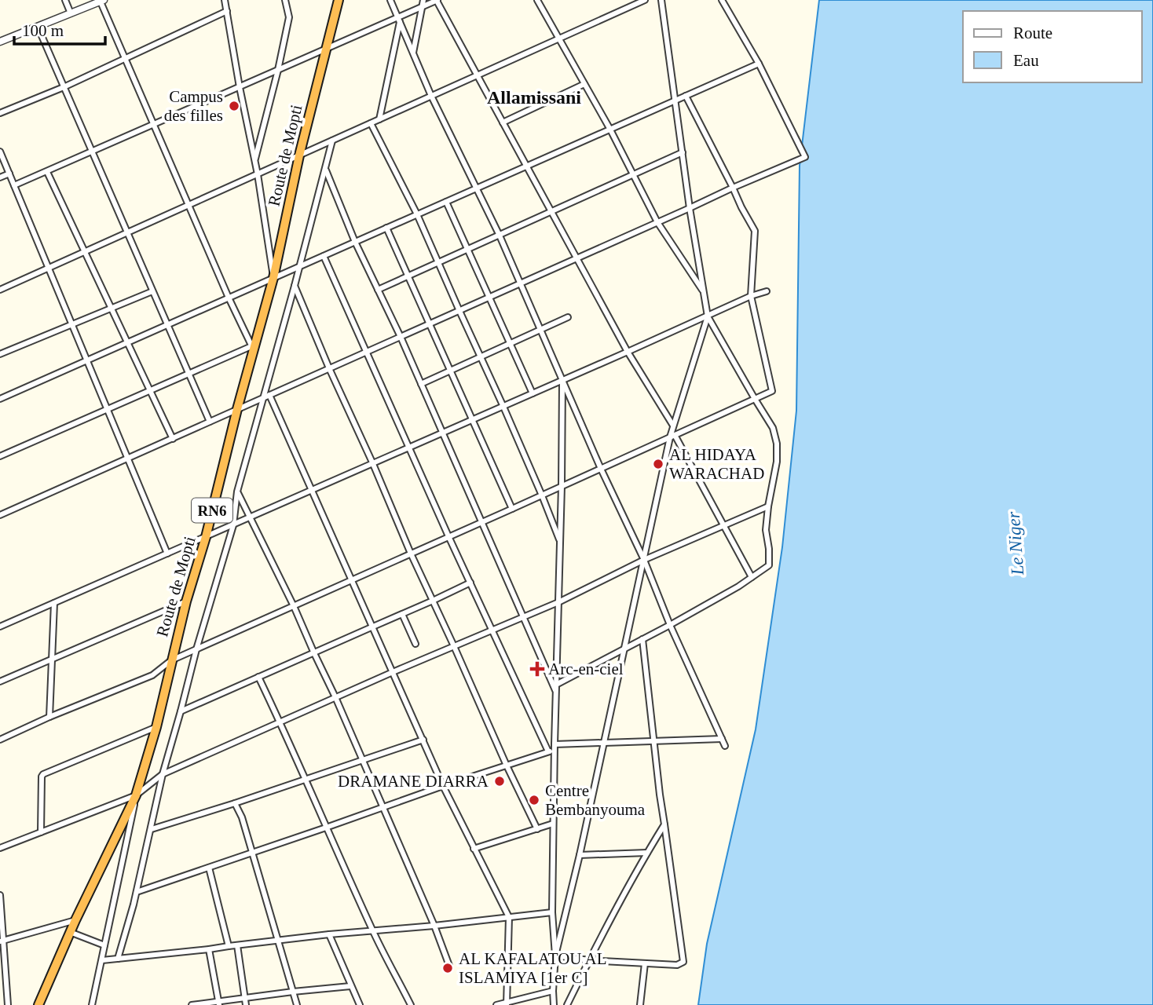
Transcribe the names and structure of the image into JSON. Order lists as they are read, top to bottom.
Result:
{
  "streets": {
    "highway": ["Route de Mopti", "RN6"]
  },
  "districts": ["Allamissani"],
  "water": ["Le Niger"],
  "places": {
    "other": [
      "Campus des filles",
      "AL HIDAYA WARACHAD",
      "DRAMANE DIARRA",
      "Centre Bembanyouma",
      "AL KAFALATOU AL ISLAMIYA [1er C]"
    ],
    "health": ["Arc-en-ciel"]
  },
  "legend": ["Route", "Eau"],
  "scale_bar": "100 m"
}
